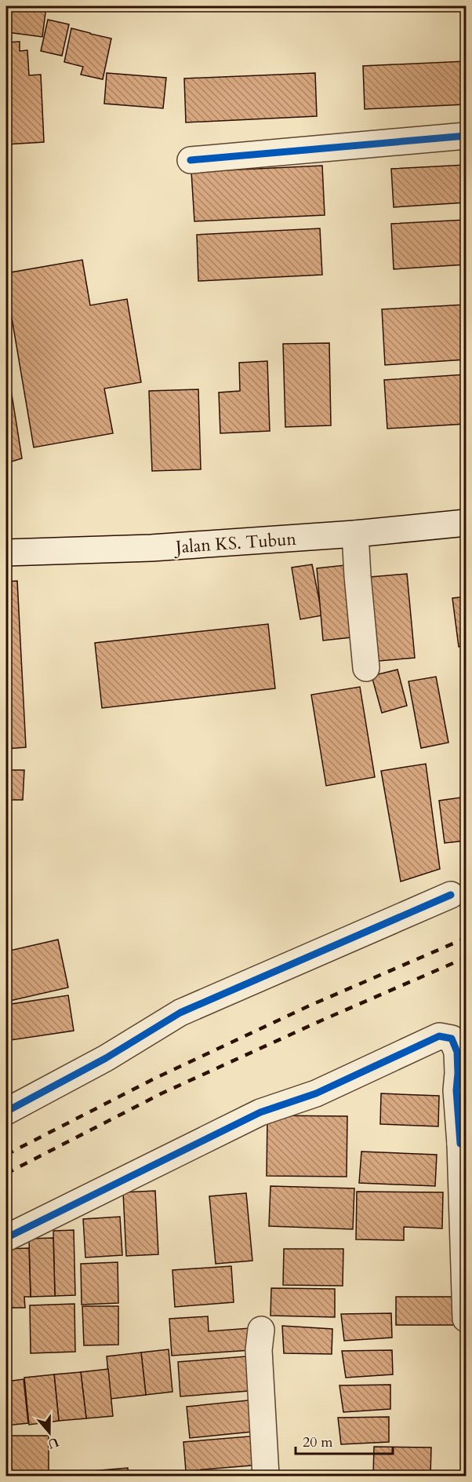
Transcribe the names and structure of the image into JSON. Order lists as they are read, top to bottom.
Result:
{
  "streets": {
    "street": ["Jalan KS. Tubun"]
  },
  "scale_bar": "20 m",
  "north": "bottom"
}
